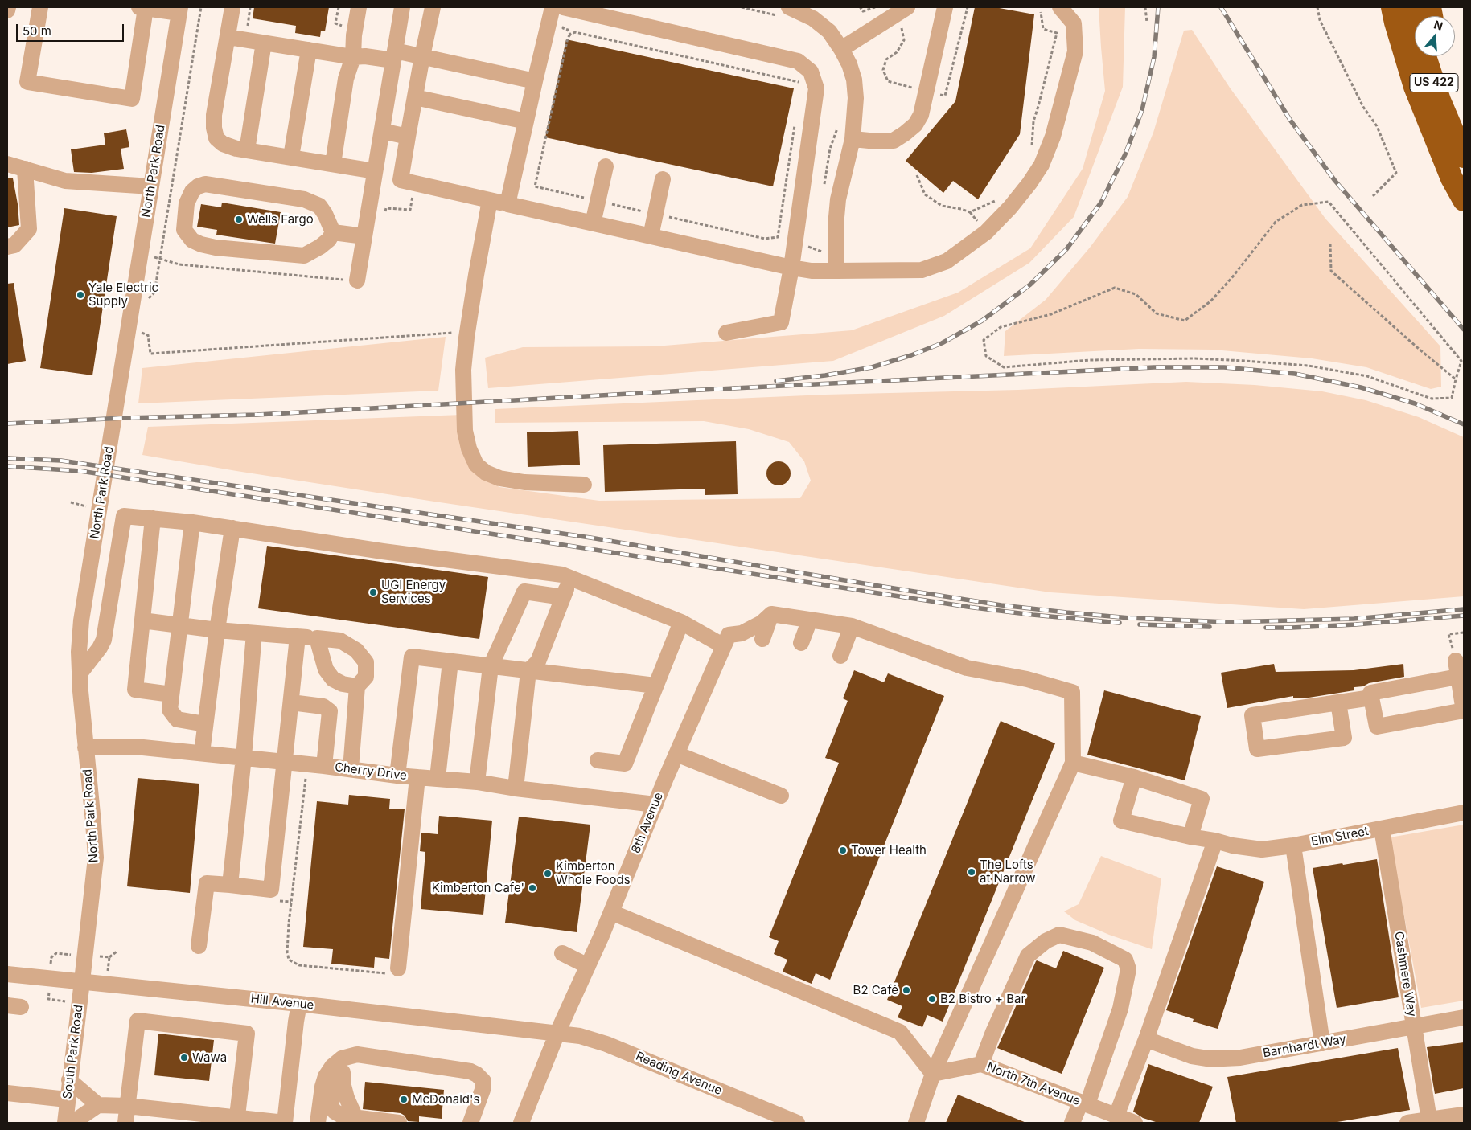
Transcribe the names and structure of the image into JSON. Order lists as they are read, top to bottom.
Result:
{
  "streets": {
    "highway": ["US 422"],
    "street": [
      "North Park Road",
      "Cherry Drive",
      "8th Avenue",
      "Elm Street",
      "Cashmere Way",
      "Hill Avenue",
      "Barnhardt Way",
      "South Park Road",
      "Reading Avenue",
      "North 7th Avenue"
    ]
  },
  "crossings": [
    ["North Park Road", "Cherry Drive"],
    ["North Park Road", "Hill Avenue"],
    ["North Park Road", "South Park Road"],
    ["Cherry Drive", "8th Avenue"],
    ["8th Avenue", "Hill Avenue"],
    ["8th Avenue", "Reading Avenue"],
    ["Elm Street", "Cashmere Way"],
    ["Cashmere Way", "Barnhardt Way"],
    ["Hill Avenue", "South Park Road"],
    ["Hill Avenue", "Reading Avenue"]
  ],
  "places": [
    "Wells Fargo",
    "Yale Electric Supply",
    "UGI Energy Services",
    "Tower Health",
    "The Lofts at Narrow",
    "Kimberton Whole Foods",
    "Kimberton Cafe'",
    "B2 Café",
    "B2 Bistro + Bar",
    "Wawa",
    "McDonald's"
  ],
  "scale_bar": "50 m",
  "north": "top"
}
